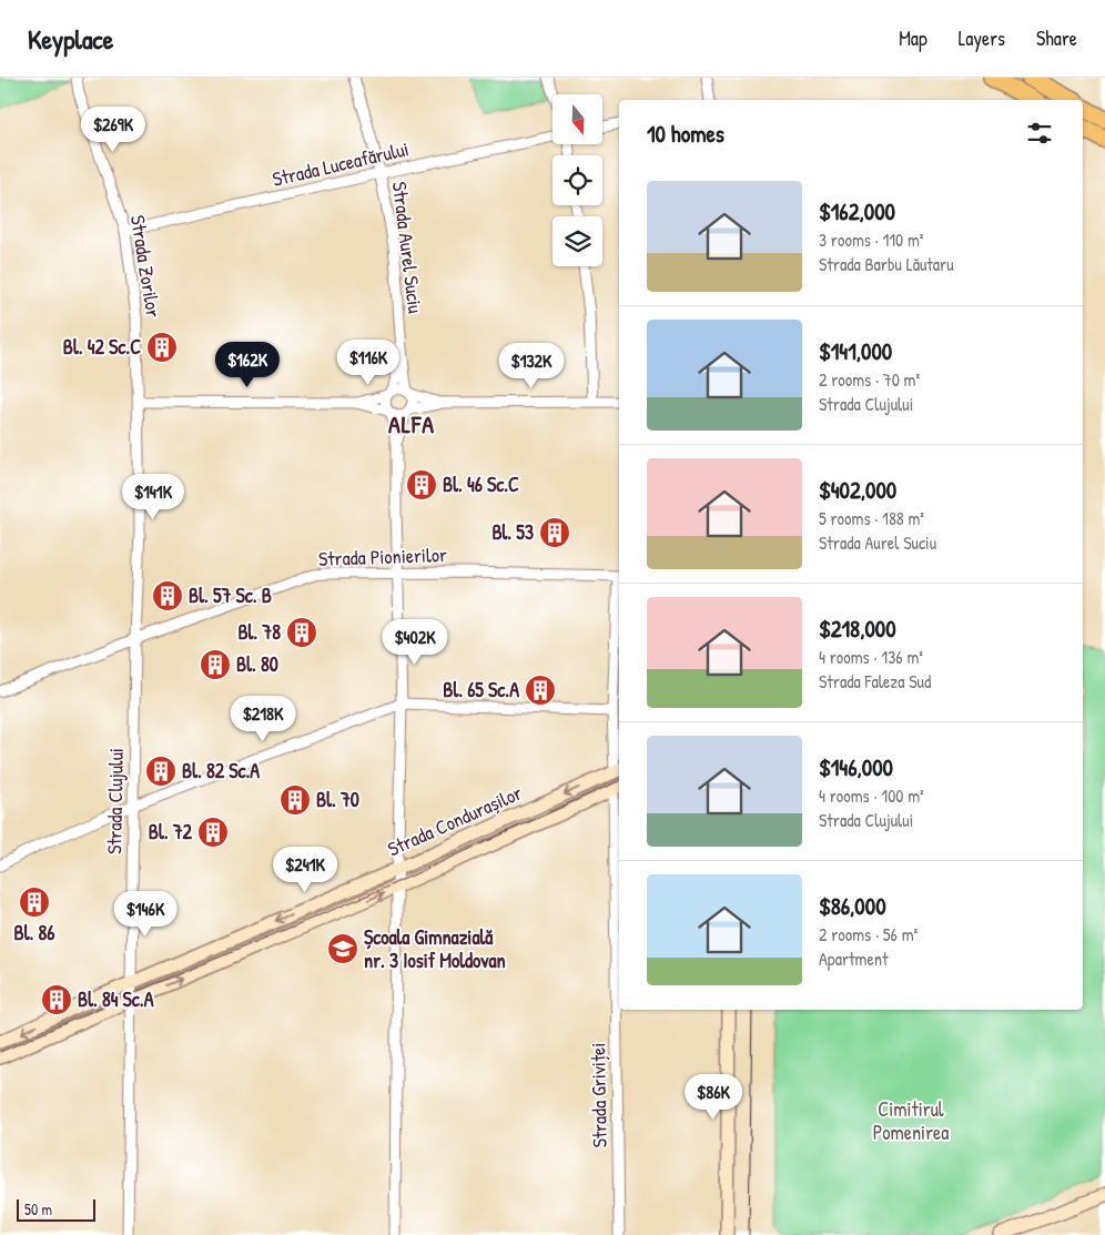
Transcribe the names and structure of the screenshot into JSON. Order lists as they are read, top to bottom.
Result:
{
  "streets": {
    "main road": ["Strada Condurașilor"],
    "street": [
      "Strada Luceafărului",
      "Strada Aurel Suciu",
      "Strada Zorilor",
      "Strada Pionierilor",
      "Strada Clujului",
      "Strada Griviței"
    ]
  },
  "crossings": [
    ["Strada Luceafărului", "Strada Aurel Suciu"],
    ["Strada Luceafărului", "Strada Zorilor"],
    ["Strada Zorilor", "Strada Clujului"],
    ["Strada Pionierilor", "Strada Clujului"],
    ["Strada Clujului", "Strada Condurașilor"],
    ["Strada Condurașilor", "Strada Griviței"]
  ],
  "districts": ["ALFA"],
  "parks": ["Cimitirul Pomenirea"],
  "places": {
    "building": [
      "Bl. 42 Sc.C",
      "Bl. 46 Sc.C",
      "Bl. 53",
      "Bl. 57 Sc. B",
      "Bl. 78",
      "Bl. 80",
      "Bl. 65 Sc.A",
      "Bl. 82 Sc.A",
      "Bl. 70",
      "Bl. 72",
      "Bl. 86",
      "Bl. 84 Sc.A"
    ],
    "school or university": ["Școala Gimnazială nr. 3 Iosif Moldovan"]
  },
  "scale_bar": "50 m",
  "north": "bottom",
  "page": {
    "header": "Keyplace",
    "nav": ["Map", "Layers", "Share"],
    "heading": "10 homes",
    "price": [
      "$269K",
      "$116K",
      "$162K",
      "$132K",
      "$141K",
      "$402K",
      "$218K",
      "$241K",
      "$146K",
      "$86K"
    ],
    "list": [
      {
        "name": "$162,000",
        "note": "3 rooms · 110 m² · Strada Barbu Lăutaru"
      },
      {
        "name": "$141,000",
        "note": "2 rooms · 70 m² · Strada Clujului"
      },
      {
        "name": "$402,000",
        "note": "5 rooms · 188 m² · Strada Aurel Suciu"
      },
      {
        "name": "$218,000",
        "note": "4 rooms · 136 m² · Strada Faleza Sud"
      },
      {
        "name": "$146,000",
        "note": "4 rooms · 100 m² · Strada Clujului"
      },
      {
        "name": "$86,000",
        "note": "2 rooms · 56 m² · Apartment"
      }
    ],
    "scale": "50 m"
  }
}
